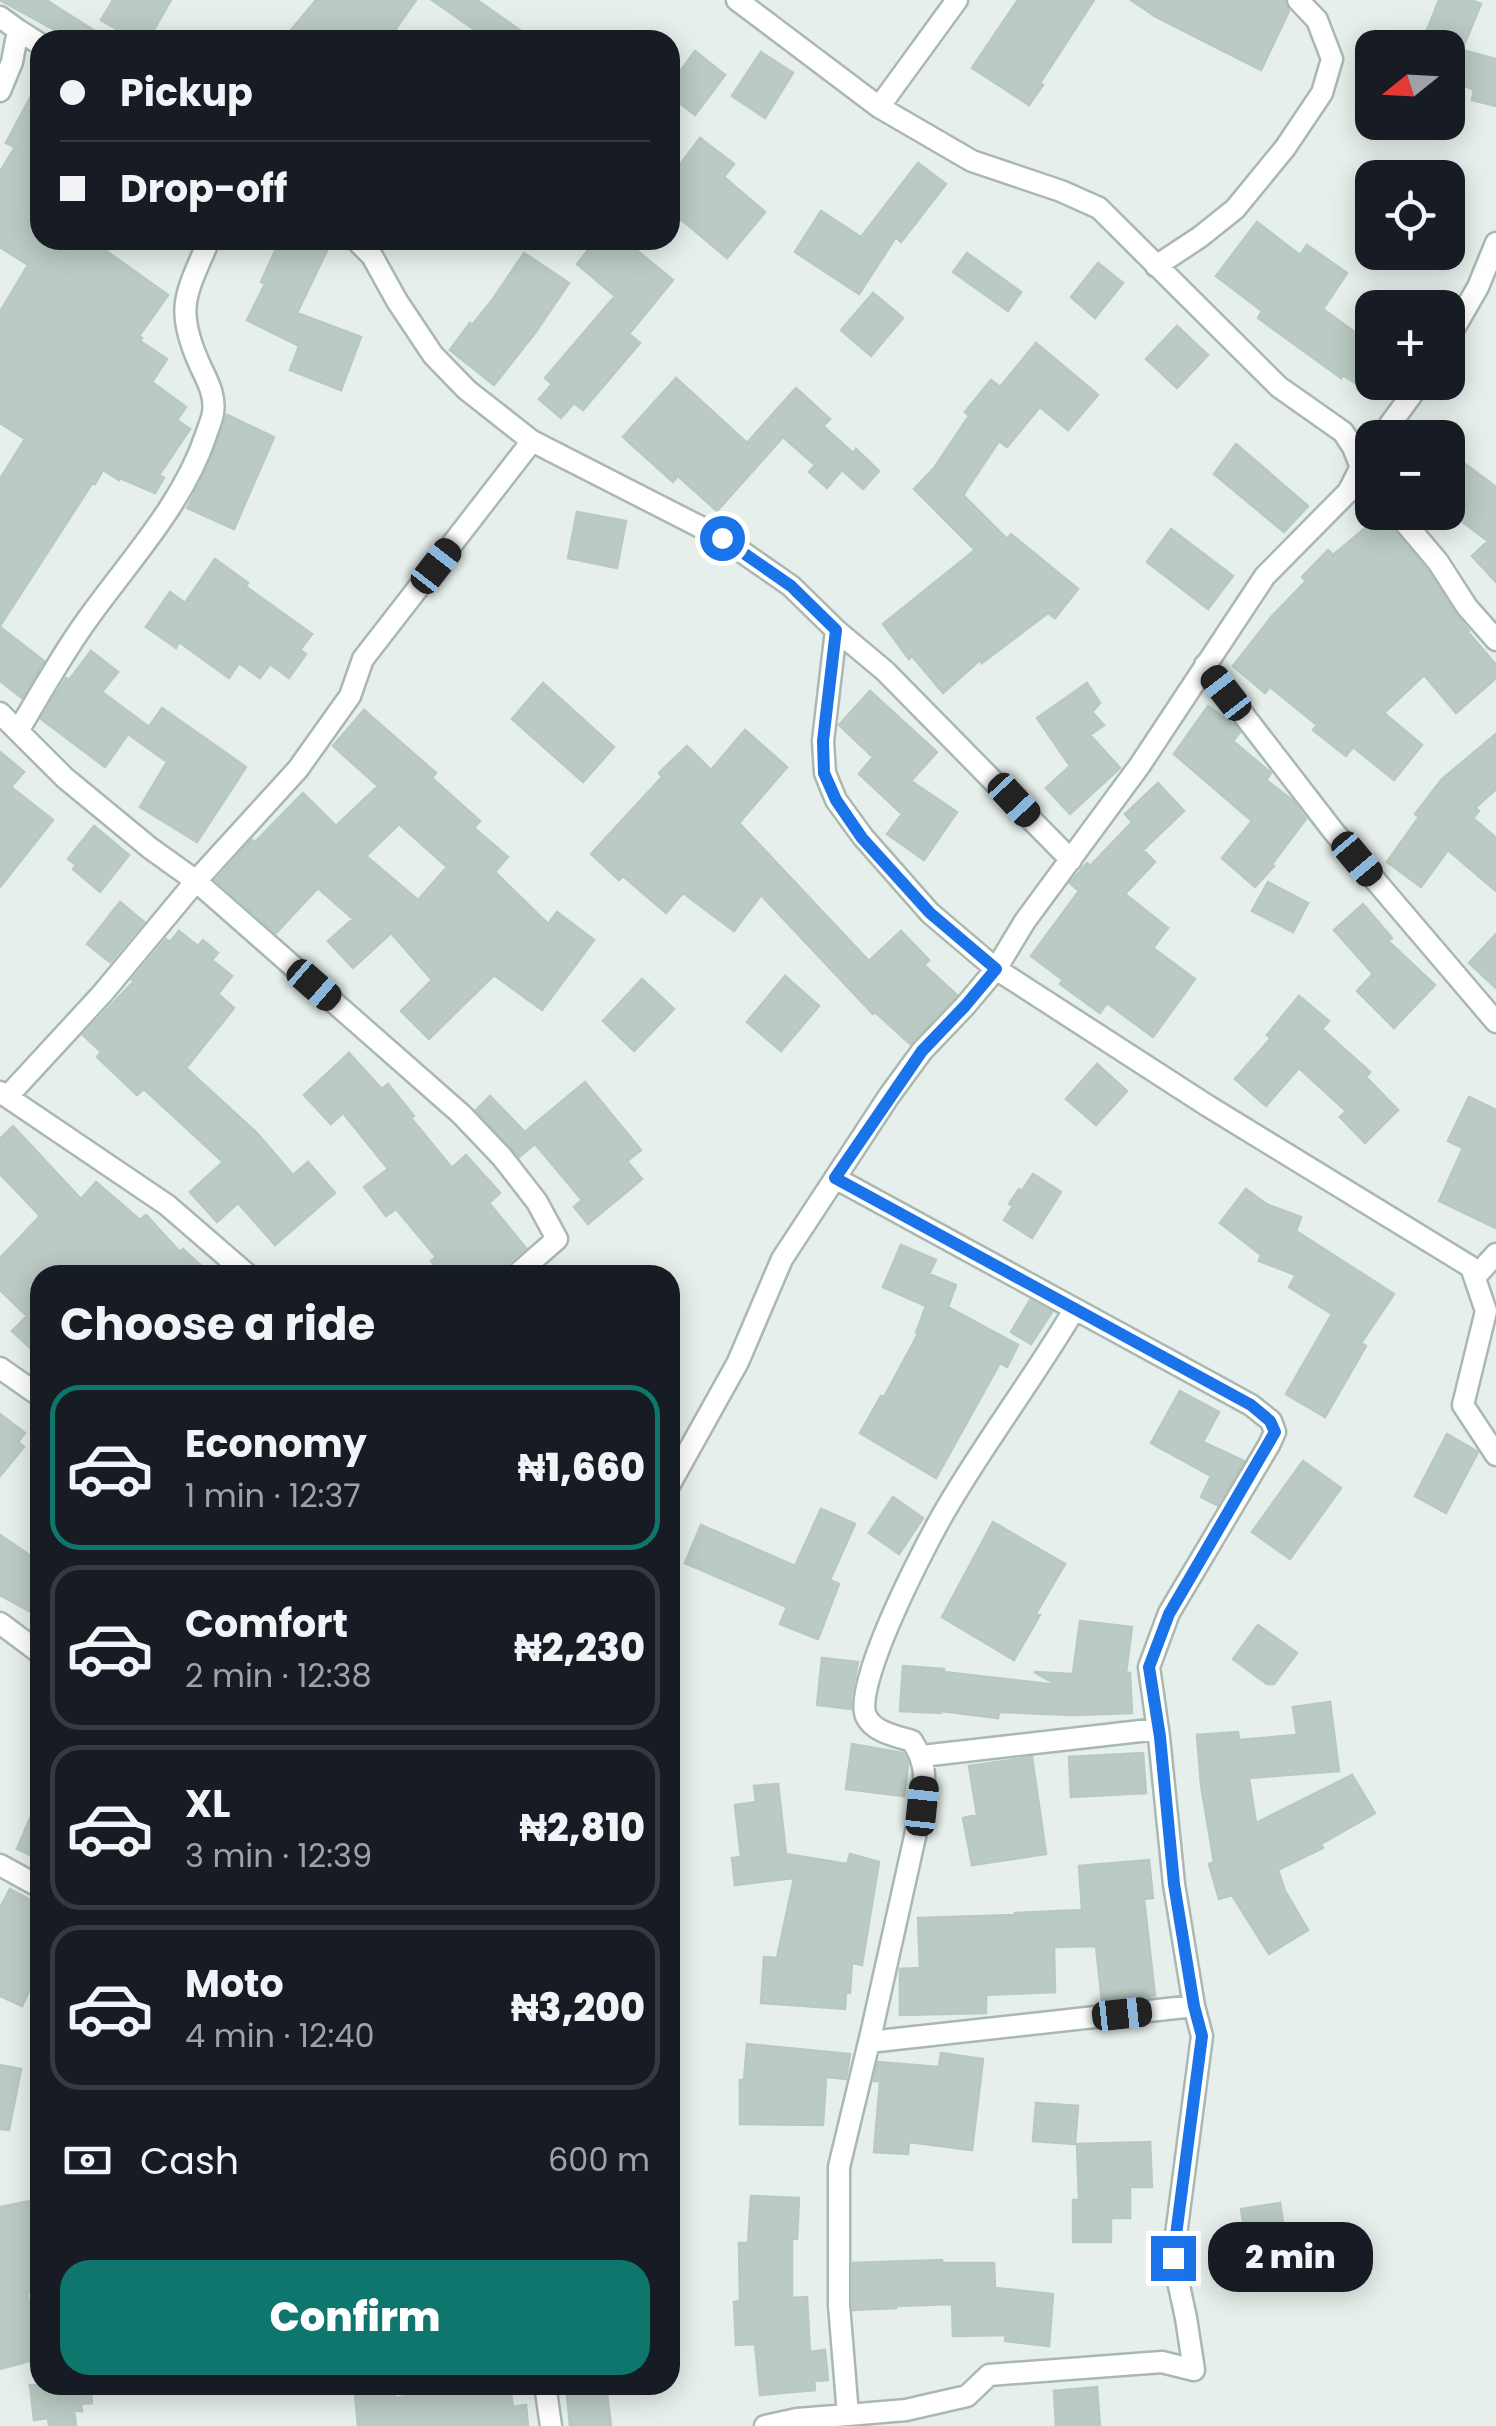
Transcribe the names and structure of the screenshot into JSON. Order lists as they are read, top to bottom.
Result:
{
  "north": "left",
  "page": {
    "map_buttons": ["+", "−"],
    "banner": ["Pickup", "Drop-off"],
    "heading": "Choose a ride",
    "list": [
      {
        "name": "Economy",
        "note": "1 min · 12:37",
        "value": "₦1,660"
      },
      {
        "name": "Comfort",
        "note": "2 min · 12:38",
        "value": "₦2,230"
      },
      {
        "name": "XL",
        "note": "3 min · 12:39",
        "value": "₦2,810"
      },
      {
        "name": "Moto",
        "note": "4 min · 12:40",
        "value": "₦3,200"
      }
    ],
    "pay": ["Cash", "600 m"],
    "bubble": "2 min",
    "buttons": "Confirm"
  }
}
